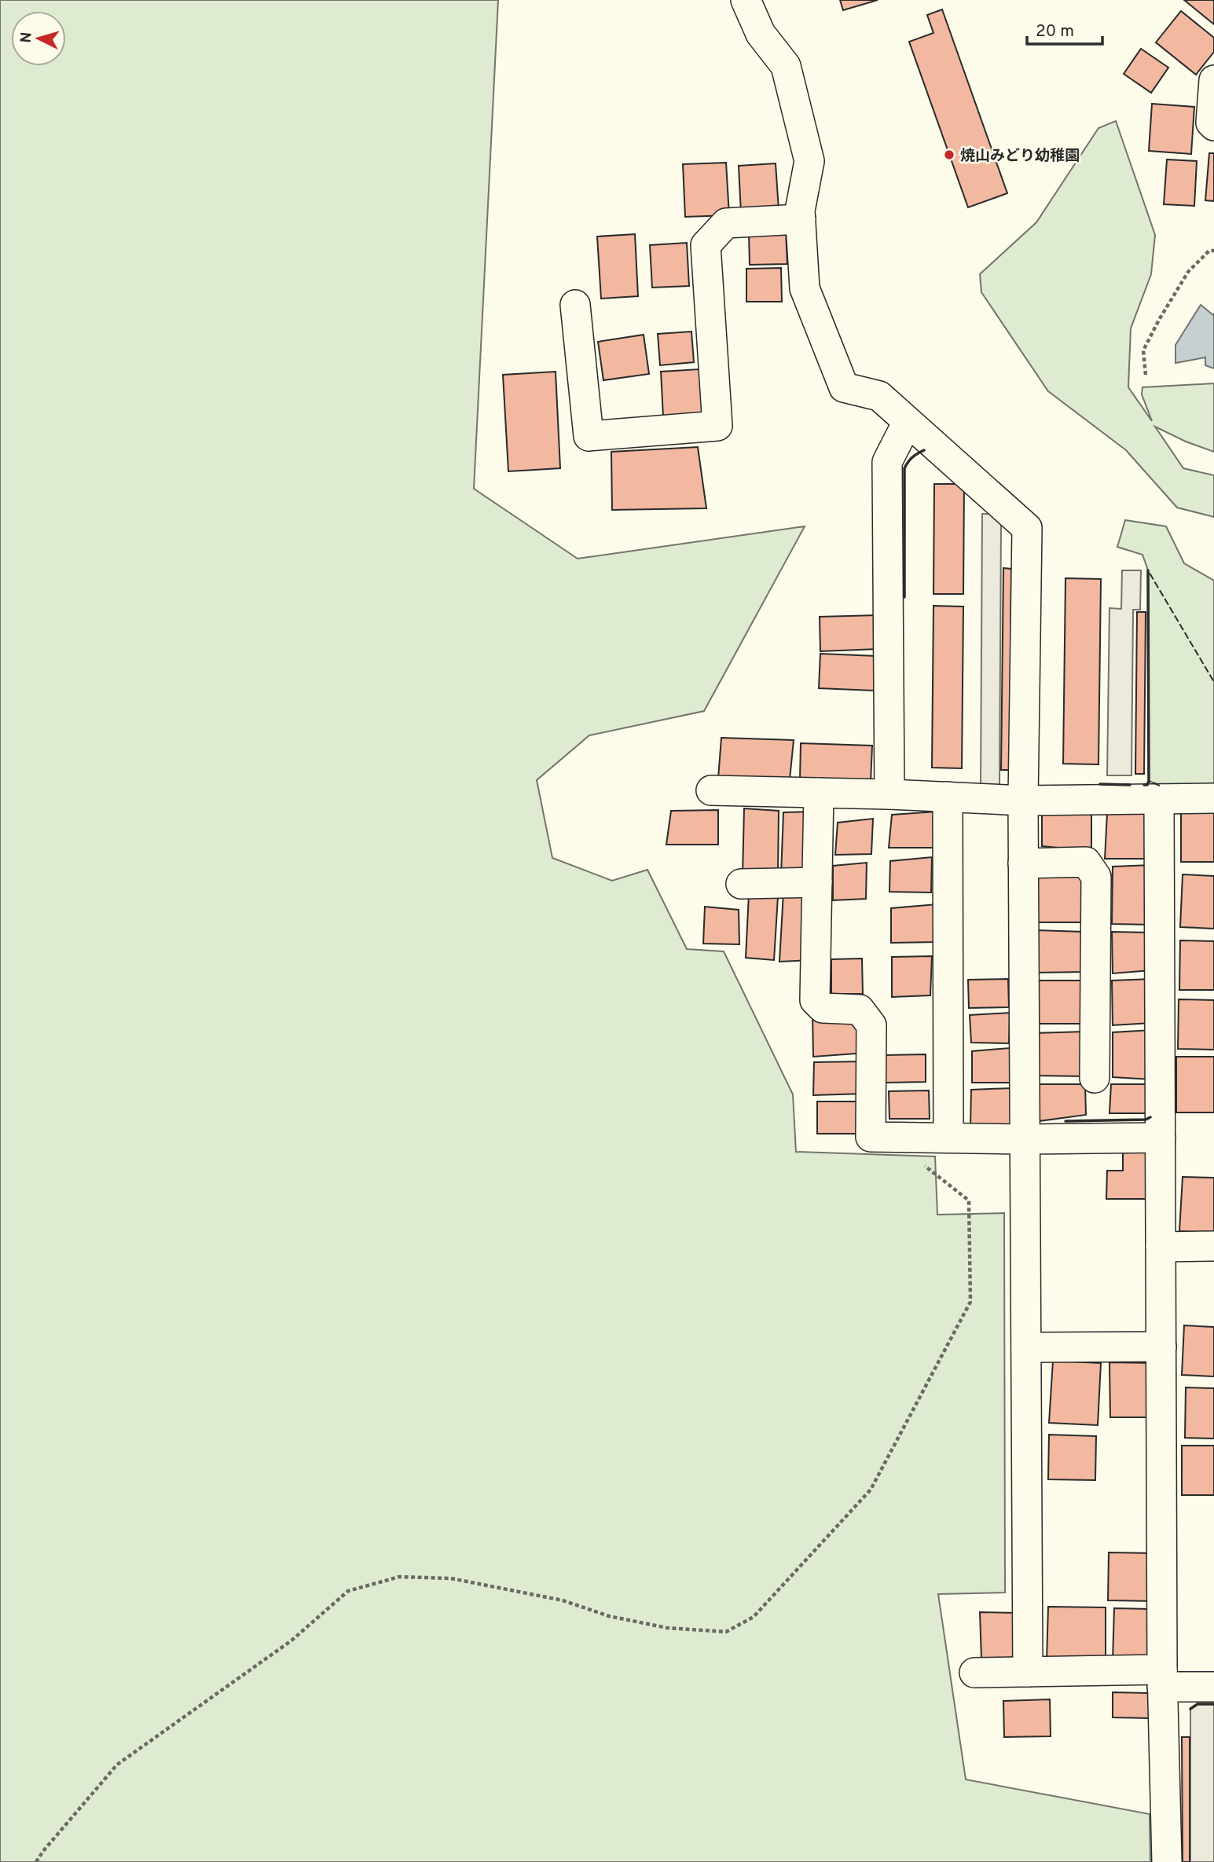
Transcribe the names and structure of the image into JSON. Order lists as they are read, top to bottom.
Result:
{
  "places": ["焼山みどり幼稚園"],
  "scale_bar": "20 m",
  "north": "left"
}
